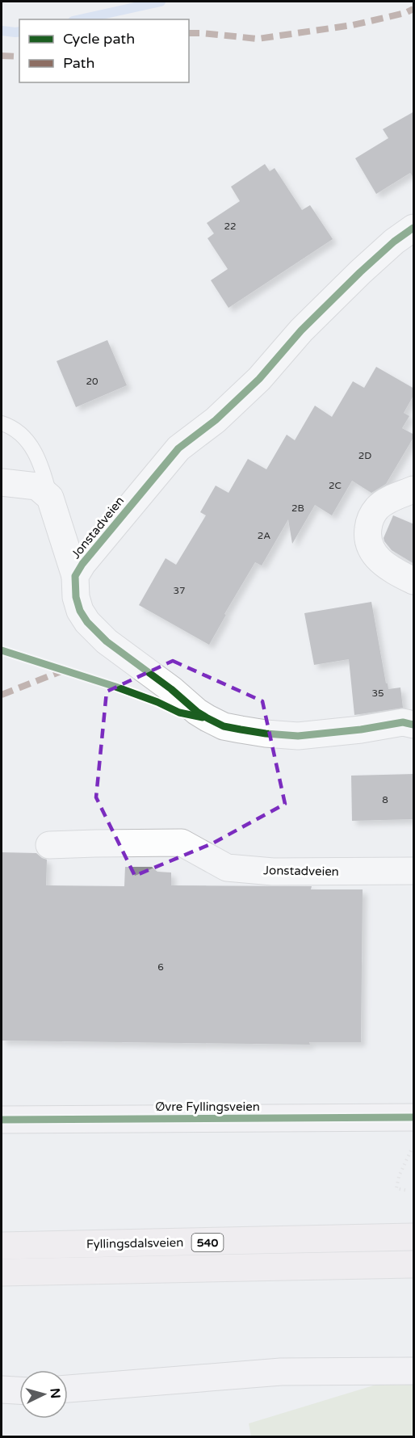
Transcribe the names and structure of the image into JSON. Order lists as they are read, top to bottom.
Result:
{
  "streets": {
    "main road": ["Øvre Fyllingsveien", "540", "Fyllingsdalsveien"],
    "street": ["Jonstadveien"]
  },
  "house_numbers": [
    "22",
    "20",
    "2D",
    "2C",
    "2B",
    "2A",
    "37",
    "35",
    "8",
    "6"
  ],
  "legend": ["Cycle path", "Path"],
  "north": "right"
}
